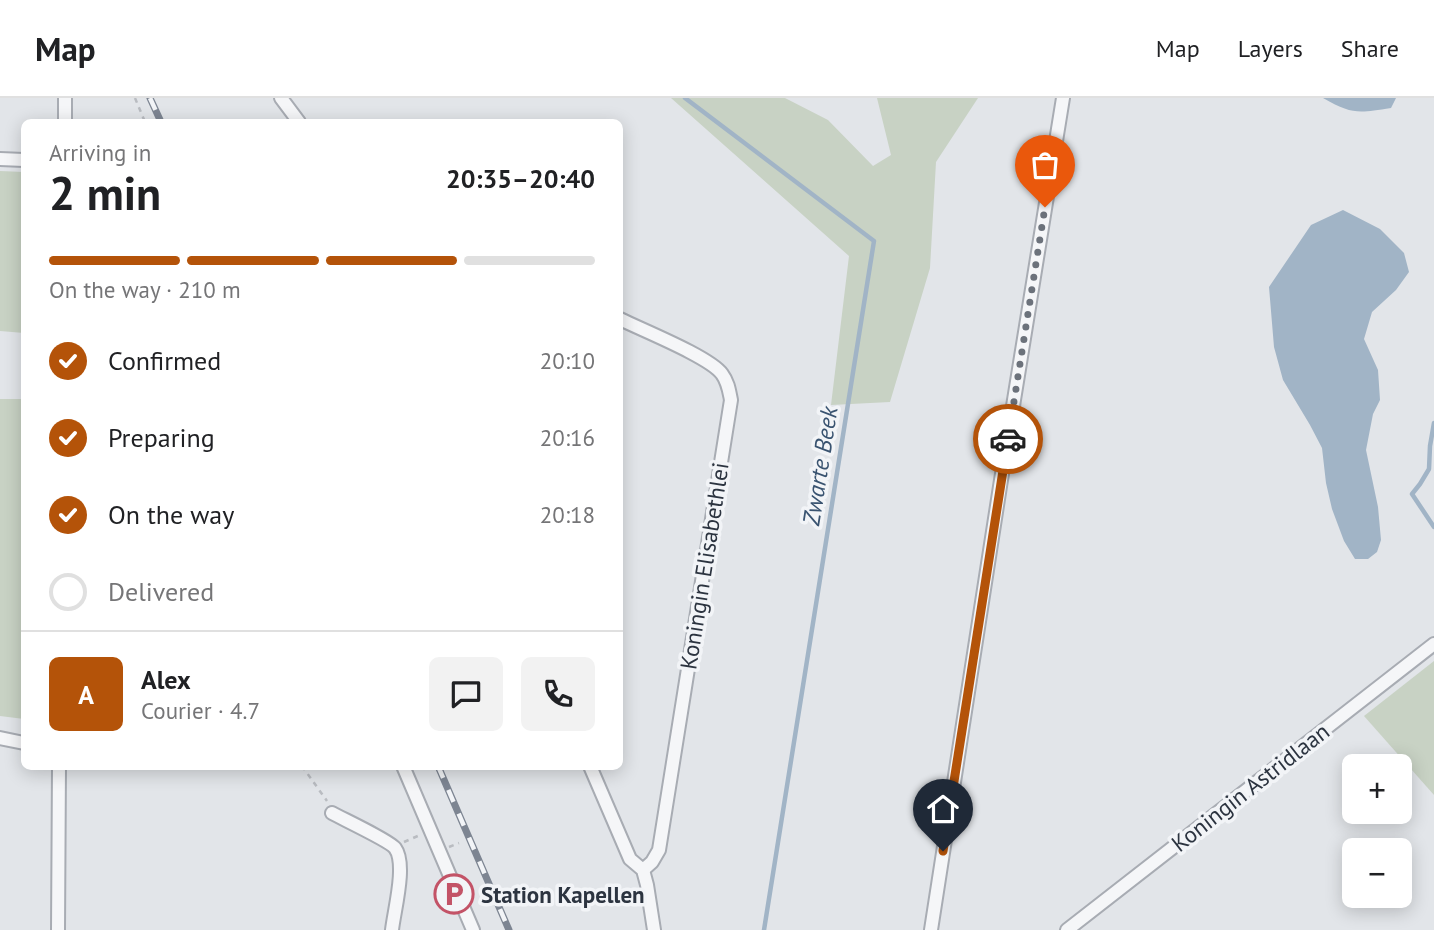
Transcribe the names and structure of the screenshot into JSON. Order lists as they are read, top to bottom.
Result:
{
  "streets": {
    "street": ["Koningin Elisabethlei", "Koningin Astridlaan"]
  },
  "water": ["Zwarte Beek"],
  "places": {
    "parking": ["Station Kapellen"]
  },
  "page": {
    "header": "Map",
    "nav": ["Map", "Layers", "Share"],
    "heading": ["2 min", "Arriving in", "20:35–20:40"],
    "panel": ["Alex", "Courier · 4.7"],
    "bar": "On the way · 210 m",
    "list": [
      ["Confirmed", "20:10"],
      ["Preparing", "20:16"],
      ["On the way", "20:18"],
      "Delivered"
    ],
    "round": "A",
    "map_buttons": ["+", "−"]
  }
}
